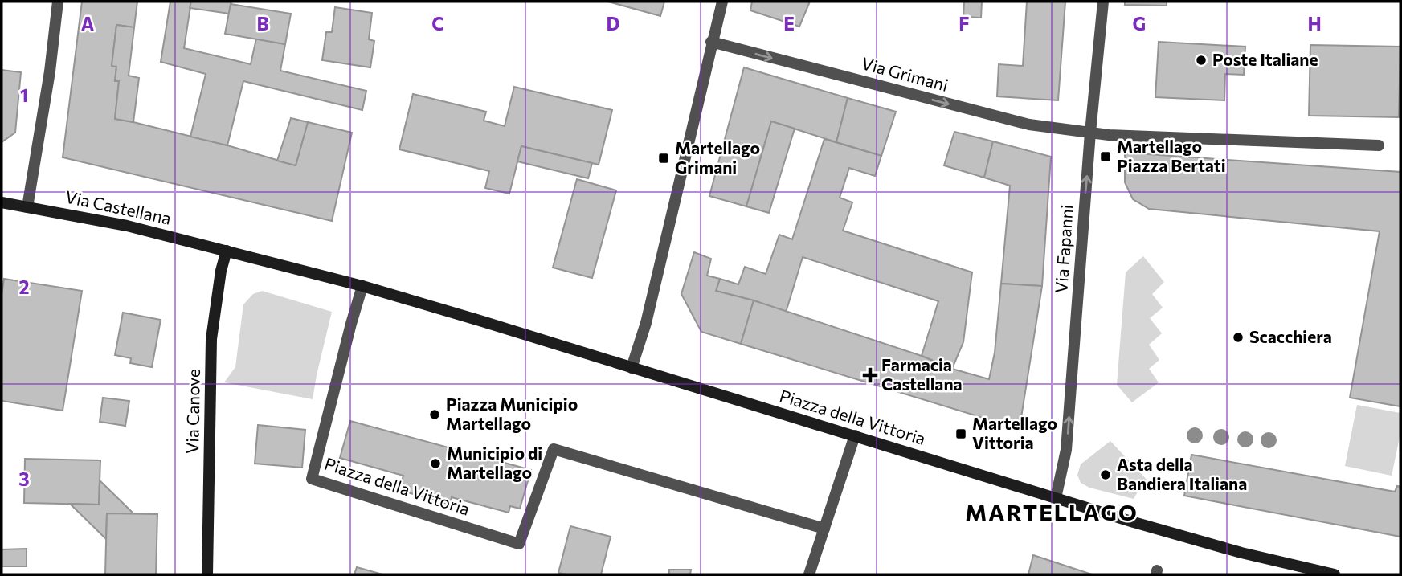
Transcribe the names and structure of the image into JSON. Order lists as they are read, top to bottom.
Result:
{
  "streets": {
    "street": [
      "Via Grimani",
      "Via Castellana",
      "Via Fapanni",
      "Via Canove",
      "Piazza della Vittoria"
    ]
  },
  "crossings": [
    ["Via Grimani", "Via Fapanni"],
    ["Via Castellana", "Via Canove"],
    ["Via Castellana", "Piazza della Vittoria"],
    ["Via Fapanni", "Piazza della Vittoria"],
    ["Via Canove", "Piazza della Vittoria"]
  ],
  "one_way": ["Via Grimani", "Via Fapanni"],
  "districts": ["MARTELLAGO"],
  "places": {
    "other": [
      "Poste Italiane",
      "Scacchiera",
      "Piazza Municipio Martellago",
      "Municipio di Martellago",
      "Asta della Bandiera Italiana"
    ],
    "transit": ["Martellago Piazza Bertati", "Martellago Grimani", "Martellago Vittoria"],
    "health": ["Farmacia Castellana"]
  },
  "grid": {
    "columns": [
      "A",
      "B",
      "C",
      "D",
      "E",
      "F",
      "G",
      "H"
    ],
    "rows": ["1", "2", "3"]
  }
}
